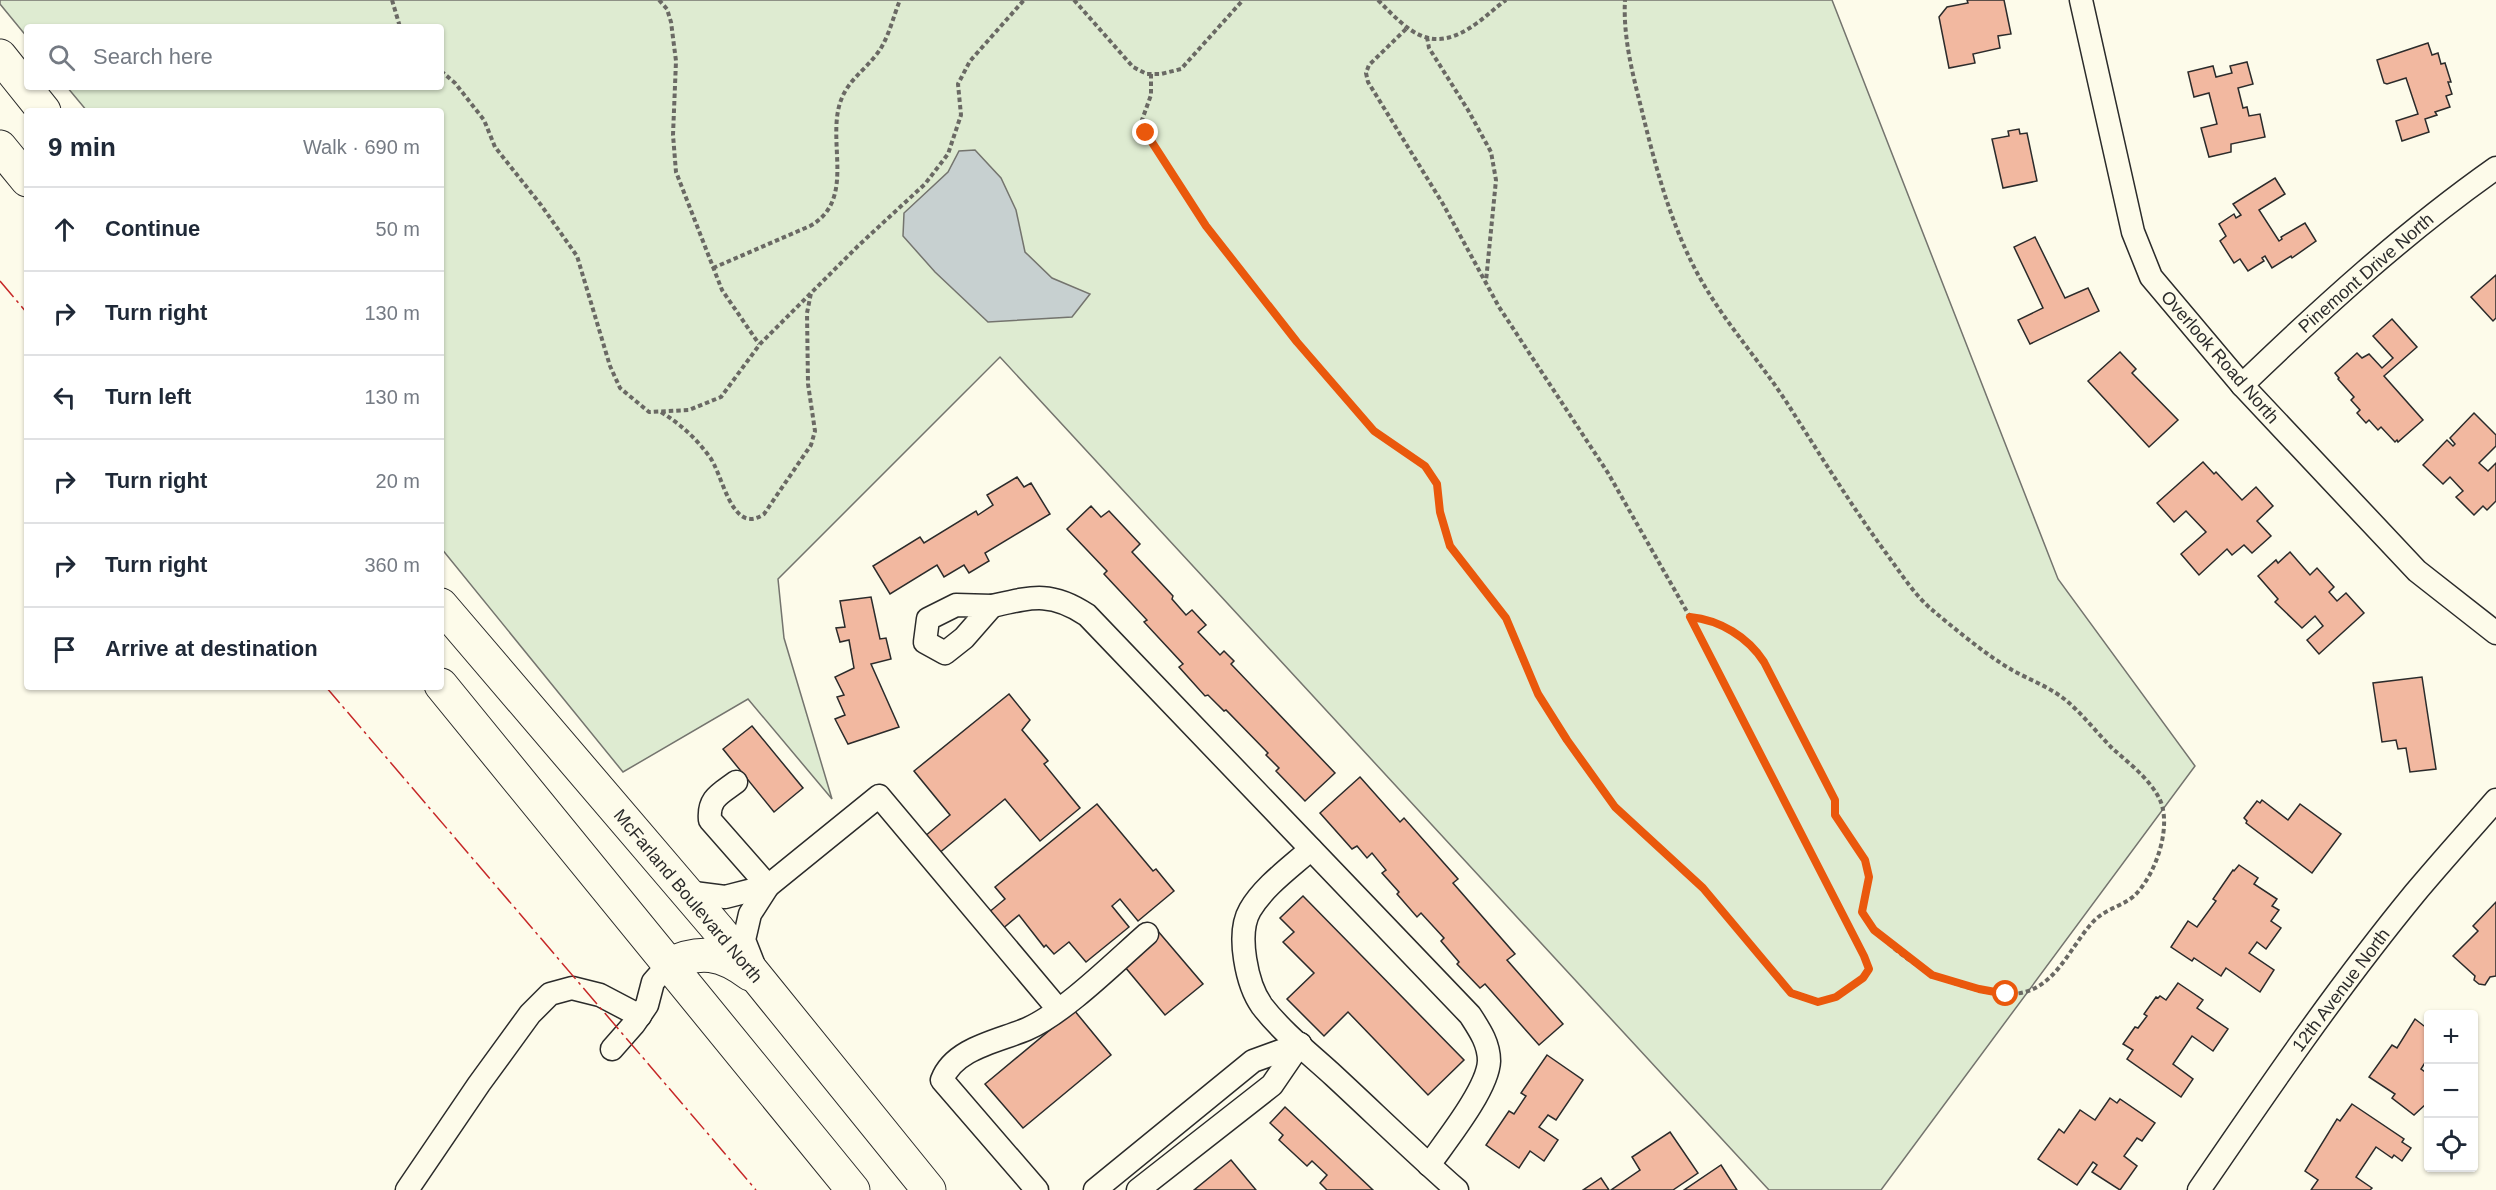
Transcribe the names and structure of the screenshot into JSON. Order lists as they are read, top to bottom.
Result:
{
  "streets": {
    "highway": ["McFarland Boulevard North"],
    "street": ["Pinemont Drive North", "Overlook Road North", "12th Avenue North"]
  },
  "crossings": [
    ["Pinemont Drive North", "Overlook Road North"]
  ],
  "page": {
    "search": "Search here",
    "heading": ["9 min", "Walk · 690 m"],
    "list": [
      ["Continue", "50 m"],
      ["Turn right", "130 m"],
      ["Turn left", "130 m"],
      ["Turn right", "20 m"],
      ["Turn right", "360 m"],
      "Arrive at destination"
    ],
    "map_buttons": ["+", "−"]
  }
}
